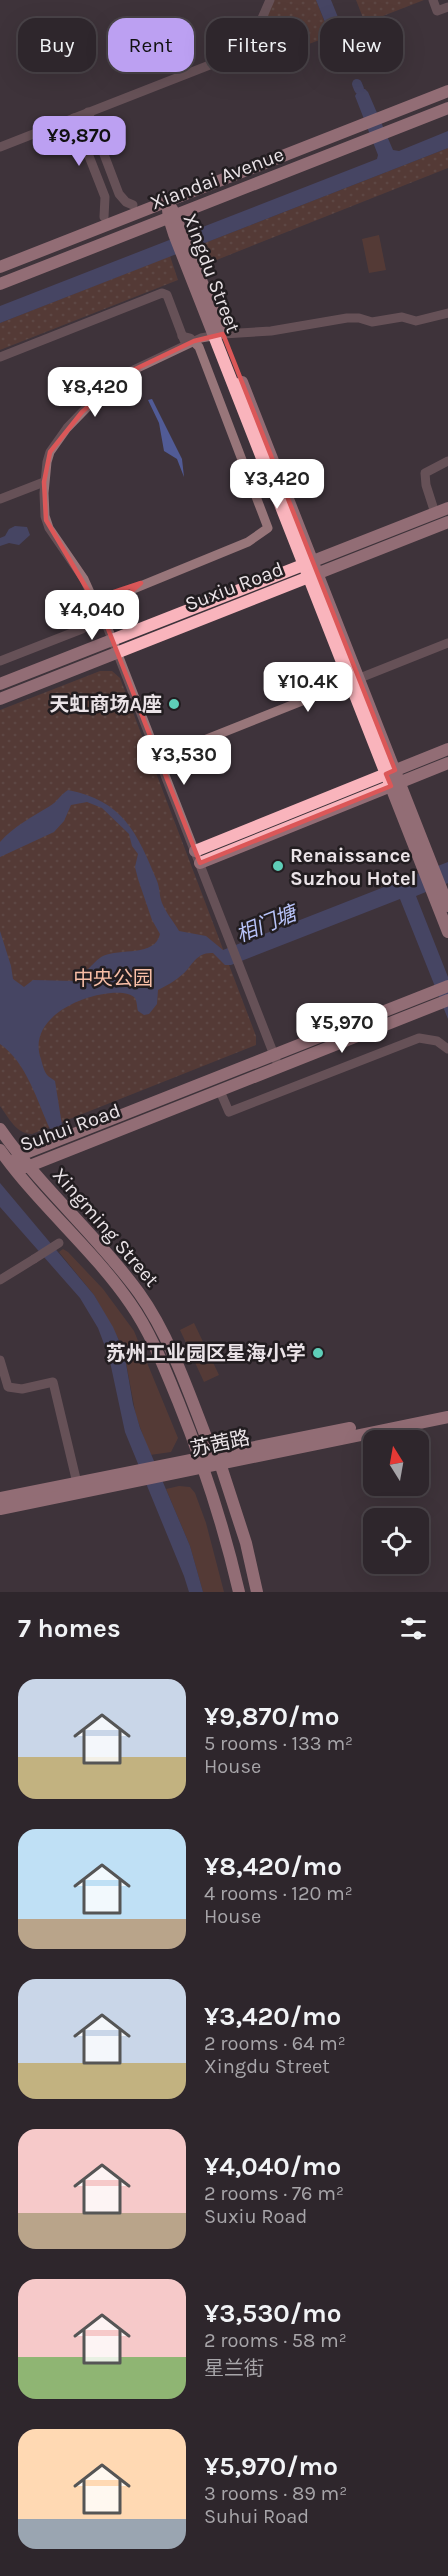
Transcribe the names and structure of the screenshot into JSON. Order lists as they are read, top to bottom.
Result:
{
  "streets": {
    "main road": [
      "Xiandai Avenue",
      "Xingdu Street",
      "Suxiu Road",
      "Suhui Road",
      "Xingming Street",
      "苏茜路"
    ]
  },
  "crossings": [
    ["Xiandai Avenue", "Xingdu Street"],
    ["Xingdu Street", "Suxiu Road"],
    ["Suhui Road", "Xingming Street"],
    ["Xingming Street", "苏茜路"]
  ],
  "water": ["相门塘"],
  "parks": ["中央公园"],
  "places": ["天虹商场A座", "Renaissance Suzhou Hotel", "苏州工业园区星海小学"],
  "north": "top",
  "page": {
    "chip": [
      "Buy",
      "Rent",
      "Filters",
      "New"
    ],
    "price": [
      "¥9,870",
      "¥8,420",
      "¥3,420",
      "¥4,040",
      "¥10.4K",
      "¥3,530",
      "¥5,970"
    ],
    "heading": "7 homes",
    "list": [
      {
        "name": "¥9,870/mo",
        "note": "5 rooms · 133 m² · House"
      },
      {
        "name": "¥8,420/mo",
        "note": "4 rooms · 120 m² · House"
      },
      {
        "name": "¥3,420/mo",
        "note": "2 rooms · 64 m² · Xingdu Street"
      },
      {
        "name": "¥4,040/mo",
        "note": "2 rooms · 76 m² · Suxiu Road"
      },
      {
        "name": "¥3,530/mo",
        "note": "2 rooms · 58 m² · 星兰街"
      },
      {
        "name": "¥5,970/mo",
        "note": "3 rooms · 89 m² · Suhui Road"
      }
    ]
  }
}
